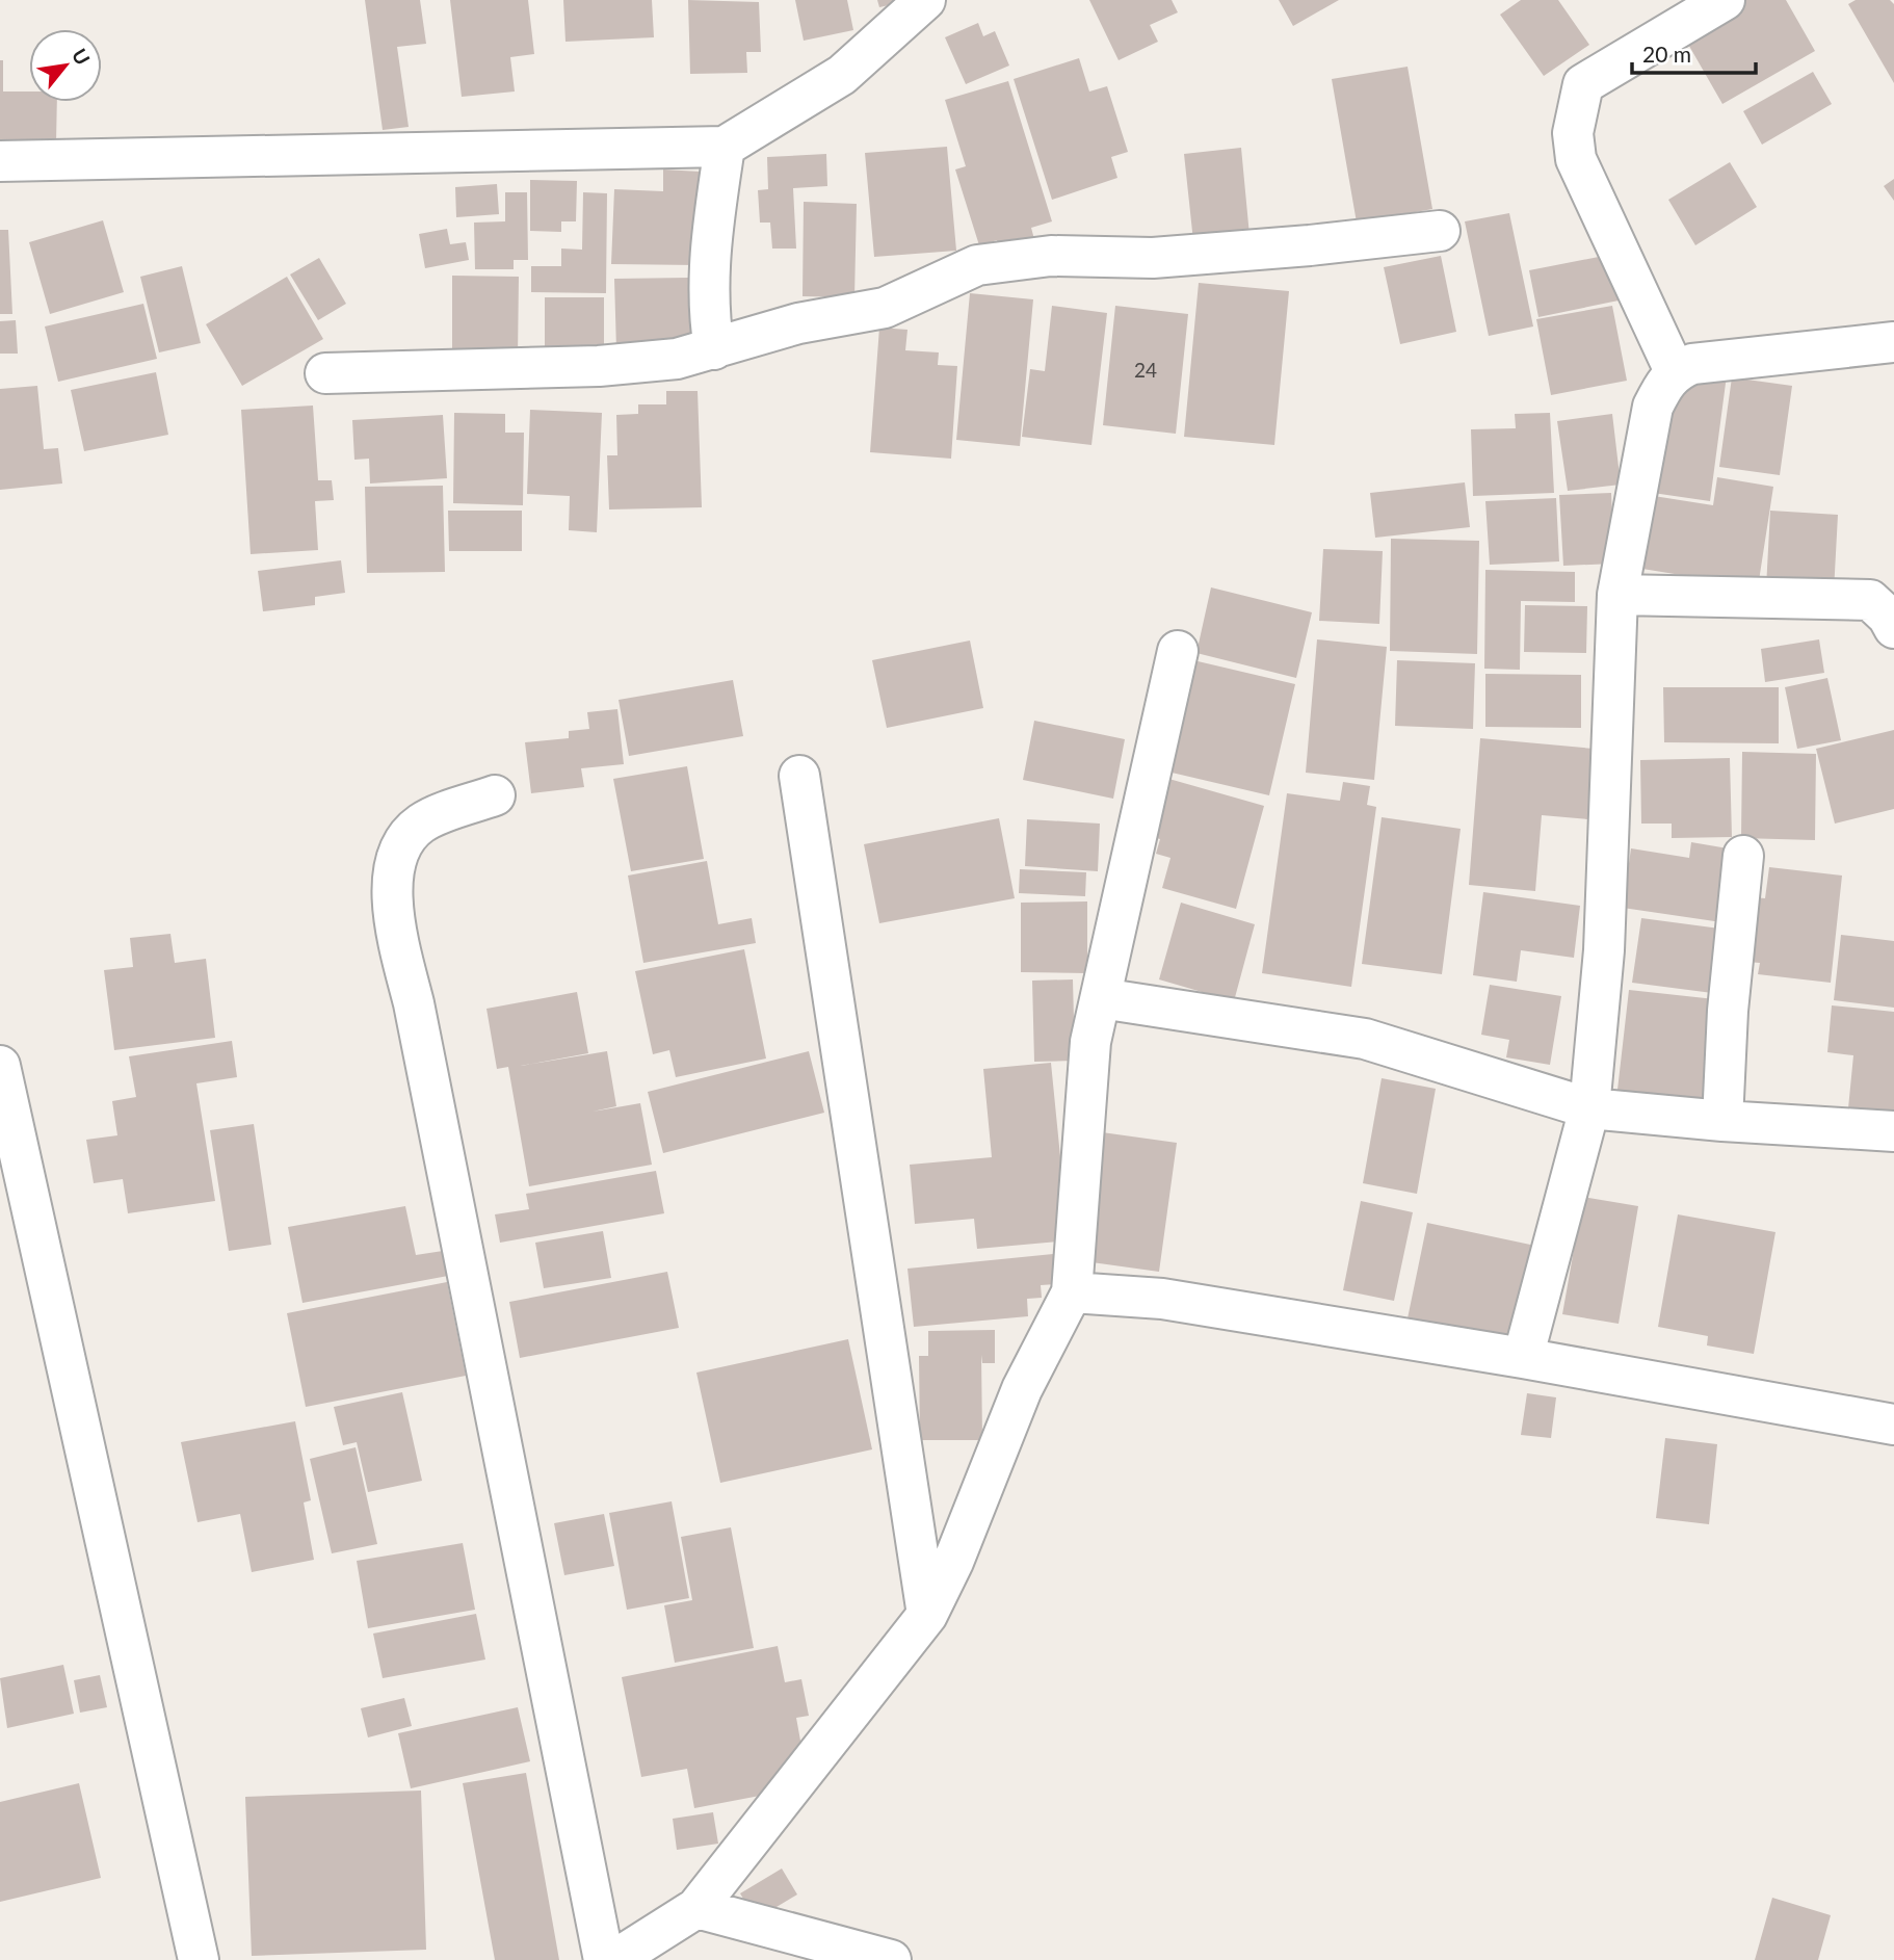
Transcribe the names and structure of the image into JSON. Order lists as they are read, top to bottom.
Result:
{
  "house_numbers": ["24"],
  "scale_bar": "20 m",
  "north": "top right"
}
